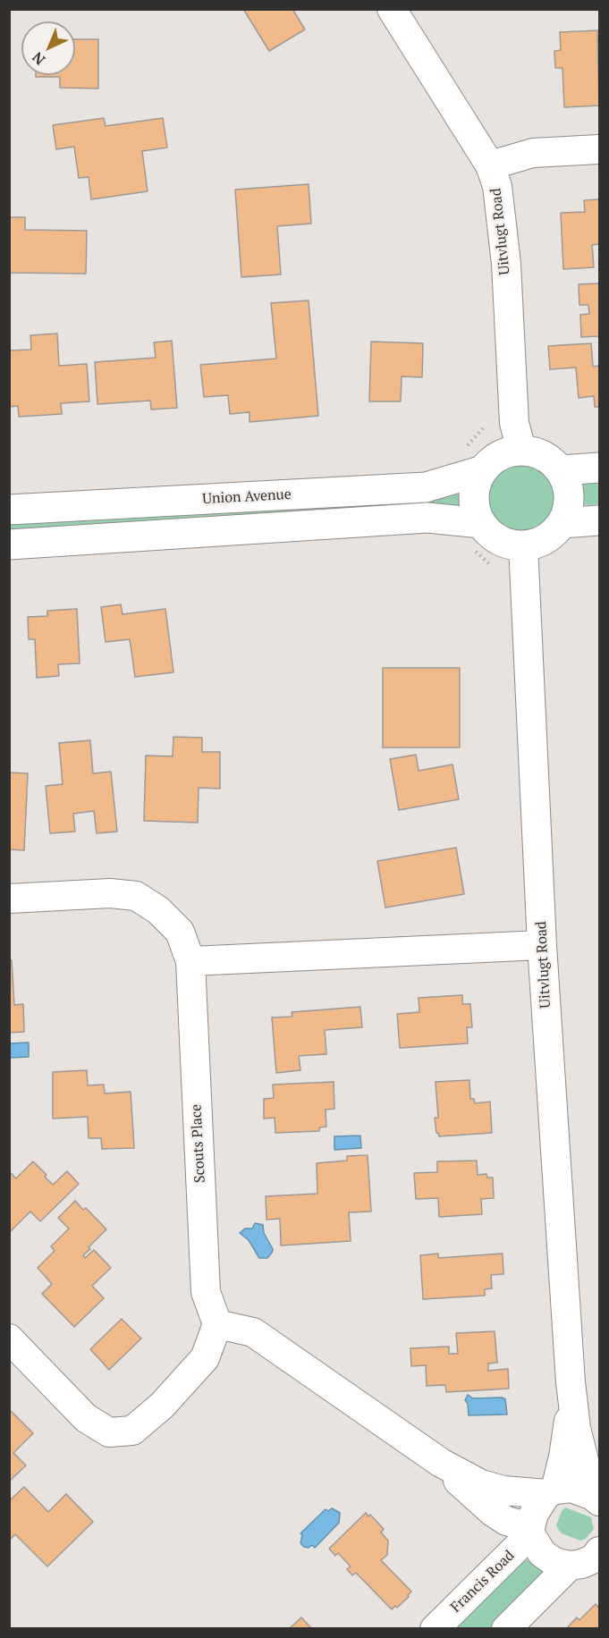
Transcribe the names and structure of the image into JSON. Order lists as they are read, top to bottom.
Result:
{
  "streets": {
    "street": [
      "Uitvlugt Road",
      "Union Avenue",
      "Scouts Place",
      "Francis Road"
    ]
  },
  "crossings": [
    ["Uitvlugt Road", "Union Avenue"],
    ["Uitvlugt Road", "Francis Road"]
  ],
  "north": "bottom left"
}
